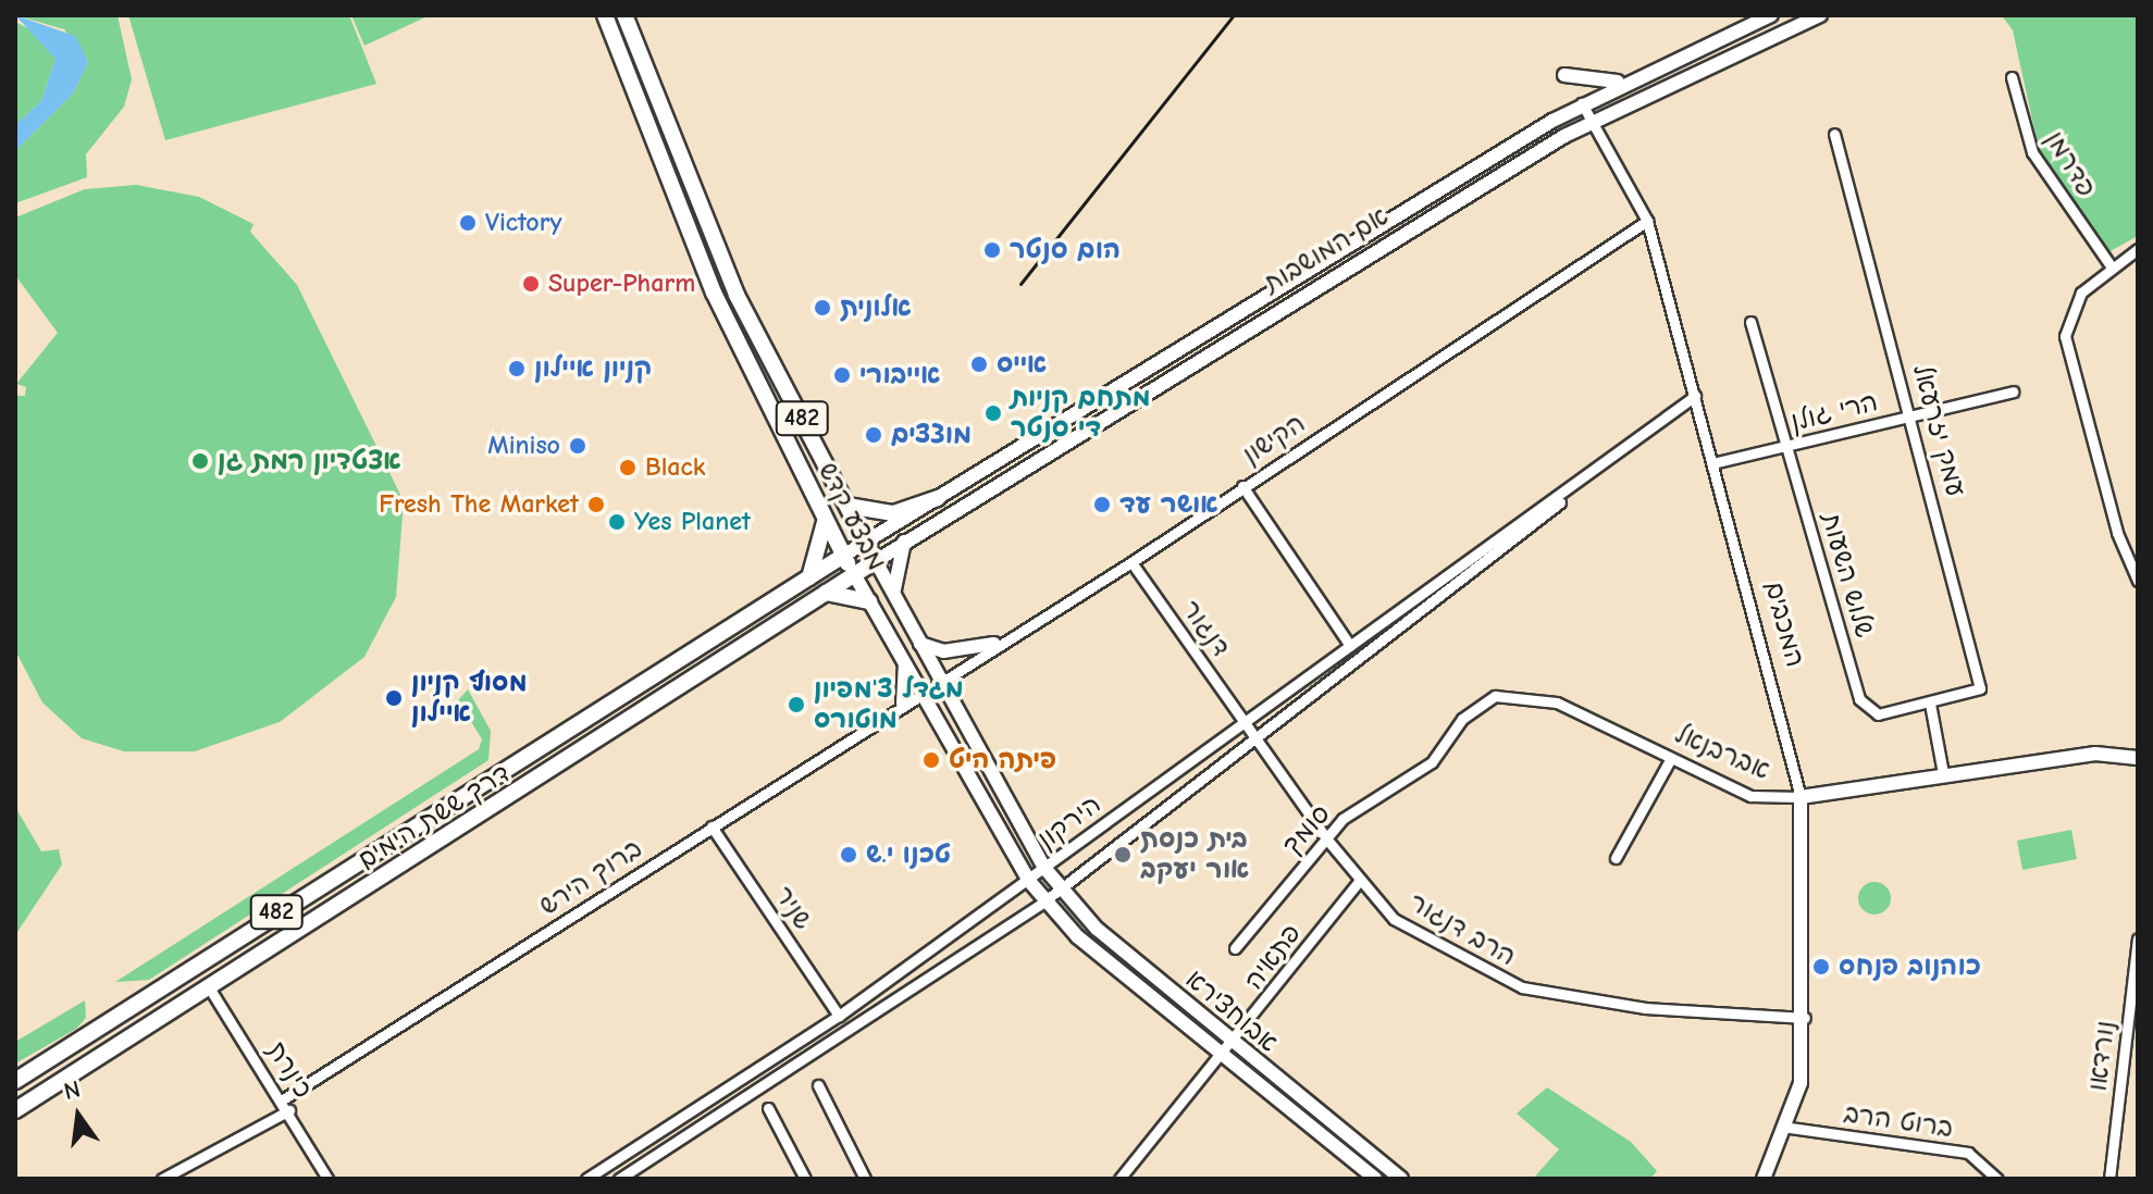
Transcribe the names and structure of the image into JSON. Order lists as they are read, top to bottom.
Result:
{
  "streets": {
    "main road": ["482", "מבצע קדש", "דרך ששת הימים"],
    "street": [
      "פדרמן",
      "אם המושבות",
      "הרי גולן",
      "עמק יזרעאל",
      "הקישון",
      "שלוש השעות",
      "המכבים",
      "דנגור",
      "אברבנאל",
      "הירקון",
      "סומך",
      "ברוך הירש",
      "שניר",
      "הרב דנגור",
      "פתאיה",
      "אבוחצירא",
      "נורדאו",
      "כינרת",
      "ברוט הרב"
    ]
  },
  "crossings": [
    ["אם המושבות", "מבצע קדש"],
    ["אם המושבות", "המכבים"],
    ["אם המושבות", "דרך ששת הימים"],
    ["הרי גולן", "עמק יזרעאל"],
    ["הרי גולן", "שלוש השעות"],
    ["הרי גולן", "המכבים"],
    ["עמק יזרעאל", "שלוש השעות"],
    ["הקישון", "מבצע קדש"],
    ["הקישון", "המכבים"],
    ["הקישון", "דנגור"],
    ["הקישון", "ברוך הירש"],
    ["מבצע קדש", "דרך ששת הימים"],
    ["מבצע קדש", "הירקון"],
    ["מבצע קדש", "ברוך הירש"],
    ["מבצע קדש", "פתאיה"],
    ["מבצע קדש", "אבוחצירא"],
    ["המכבים", "אברבנאל"],
    ["המכבים", "הירקון"],
    ["המכבים", "הרב דנגור"],
    ["המכבים", "ברוט הרב"],
    ["דנגור", "הירקון"],
    ["דנגור", "הרב דנגור"],
    ["אברבנאל", "סומך"],
    ["דרך ששת הימים", "כינרת"],
    ["הירקון", "שניר"],
    ["הירקון", "הרב דנגור"],
    ["הירקון", "אבוחצירא"],
    ["סומך", "הרב דנגור"],
    ["ברוך הירש", "שניר"],
    ["ברוך הירש", "כינרת"],
    ["הרב דנגור", "פתאיה"],
    ["פתאיה", "אבוחצירא"]
  ],
  "places": [
    "Victory",
    "הום סנטר",
    "Super-Pharm",
    "אלונית",
    "אייס",
    "קניון איילון",
    "אייבורי",
    "מתחם קניות די סנטר",
    "מוצצים",
    "Miniso",
    "אצטדיון רמת גן",
    "Black",
    "Fresh The Market",
    "אושר עד",
    "Yes Planet",
    "מסוף קניון איילון",
    "מגדל צ'מפיון מוטורס",
    "פיתה היט",
    "טכנו י.ש",
    "בית כנסת אור יעקב",
    "כוהנוב פנחס"
  ],
  "north": "top"
}
